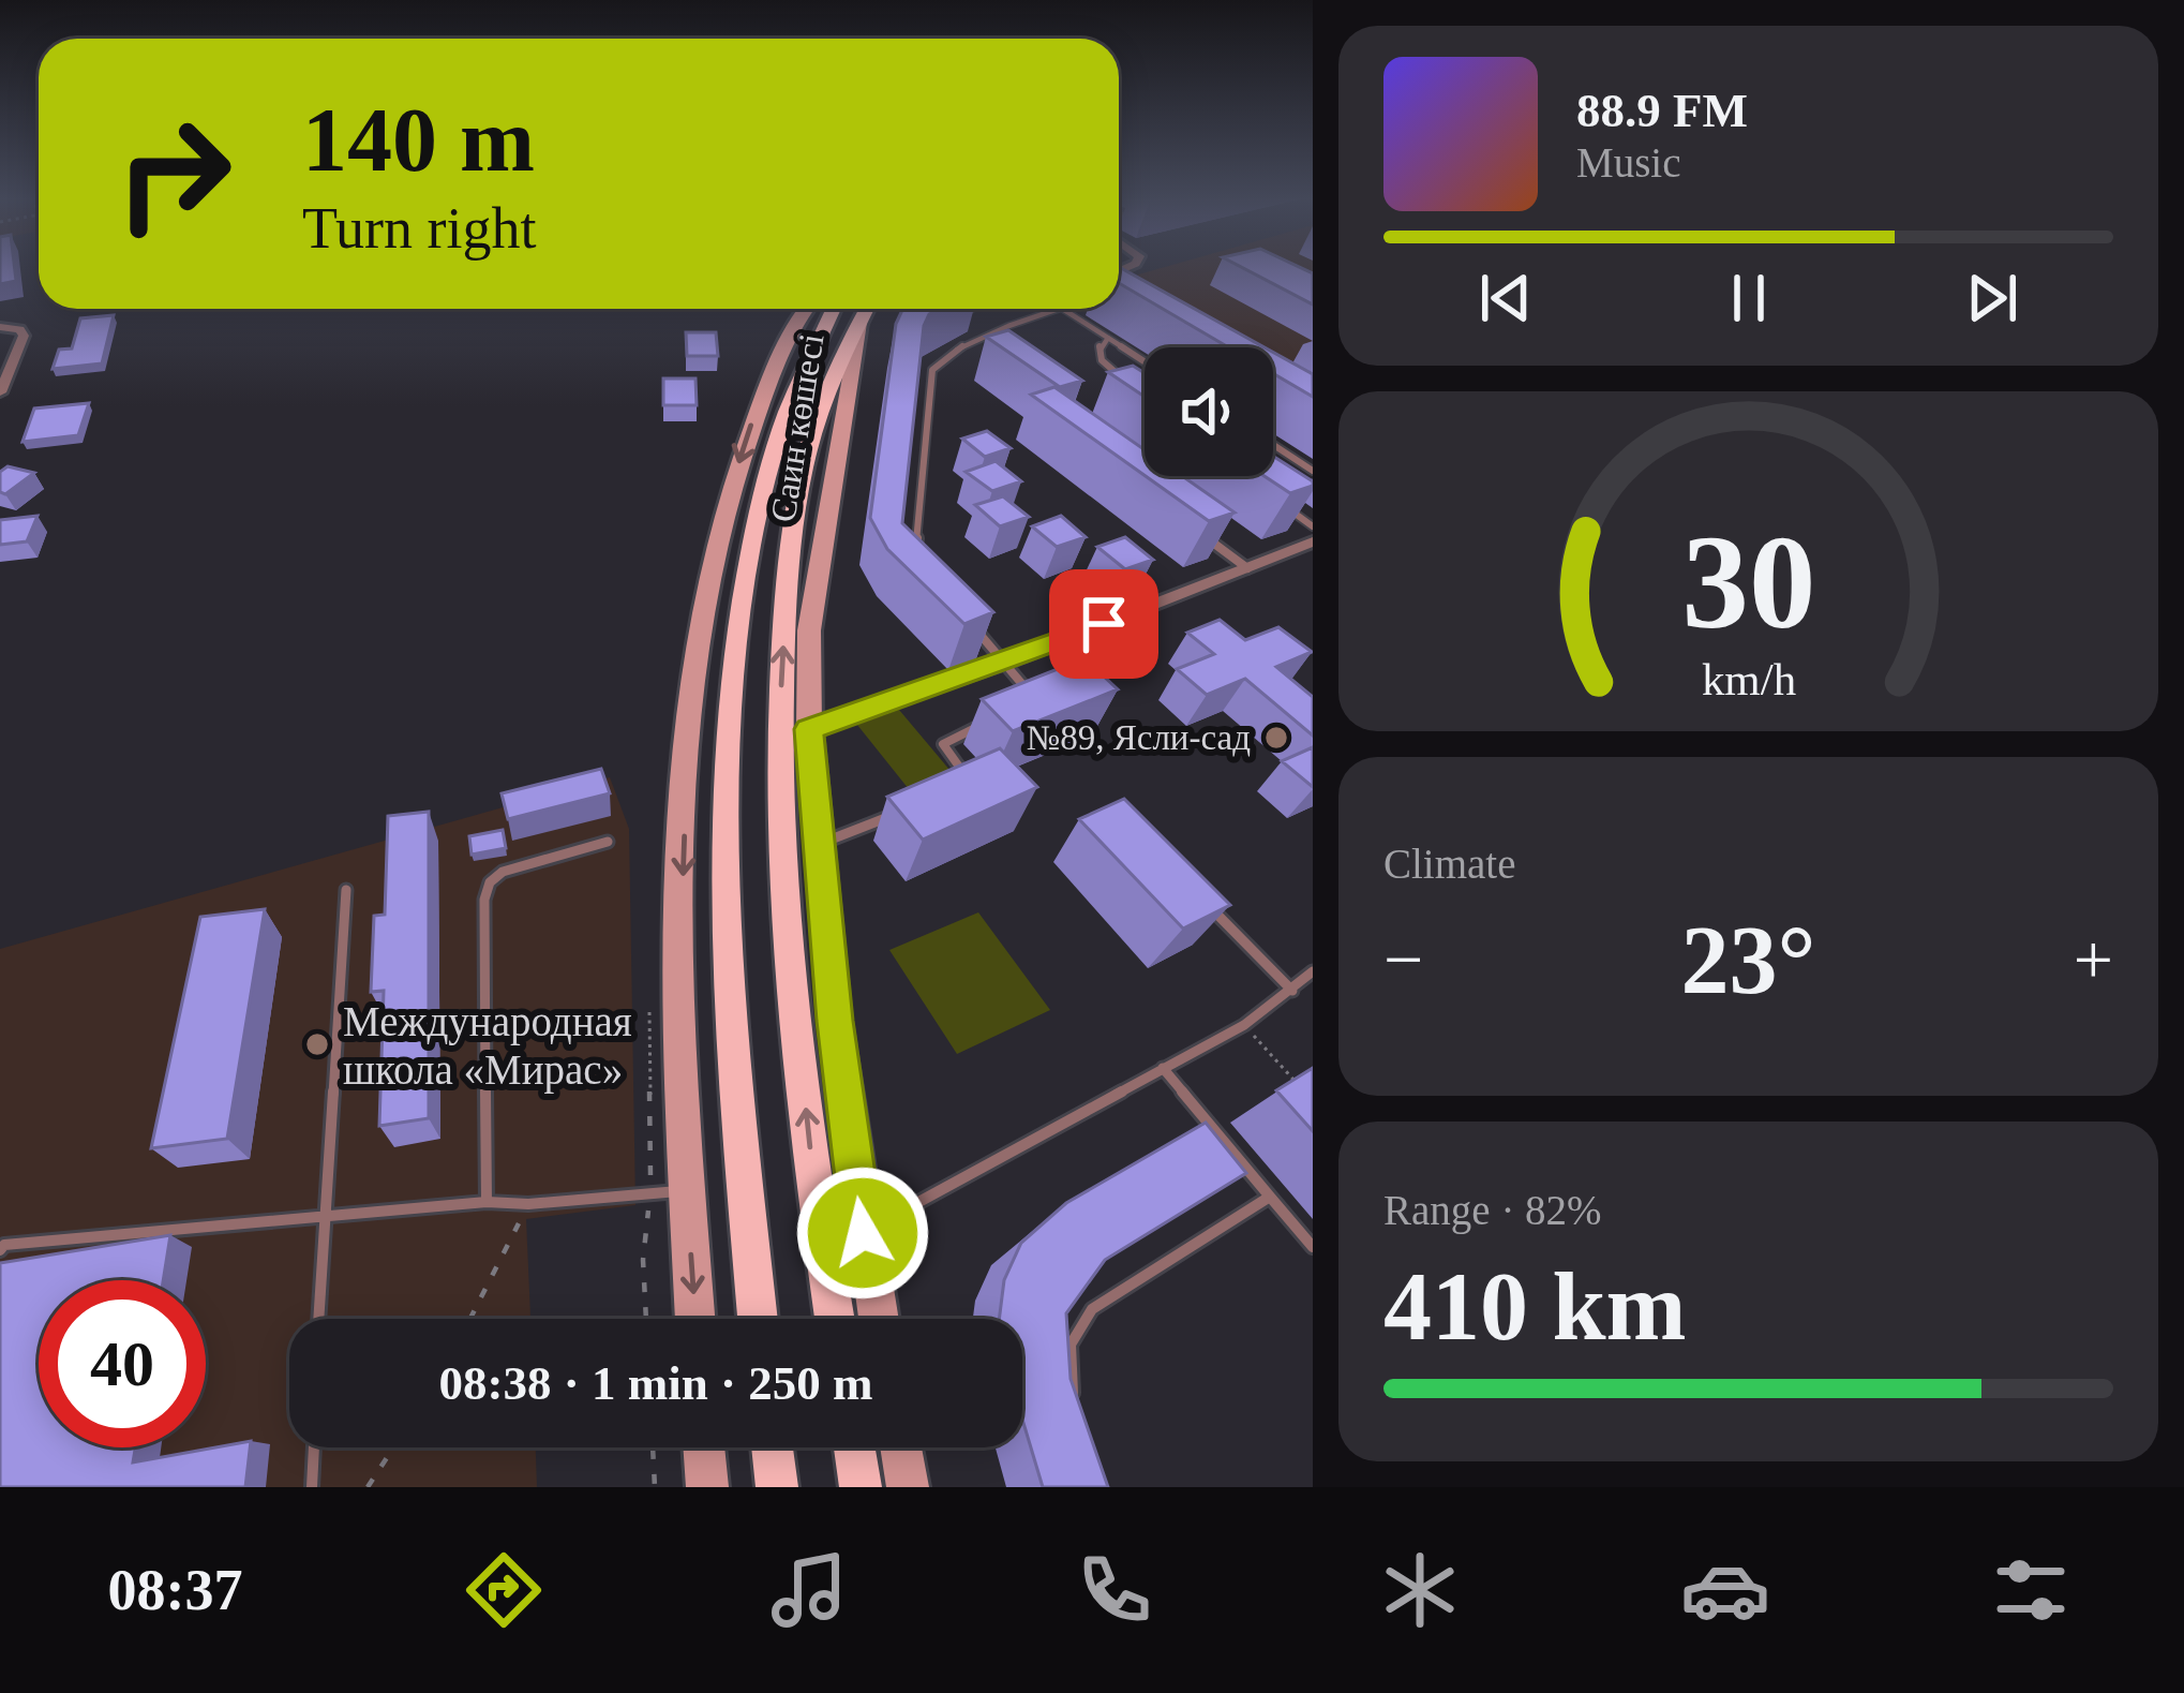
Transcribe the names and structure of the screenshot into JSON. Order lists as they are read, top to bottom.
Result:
{
  "streets": {
    "main road": ["Саин көшесі"]
  },
  "places": ["№89, Ясли-сад", "Международная школа «Мирас»"],
  "page": {
    "turn": ["140 m", "Turn right"],
    "song": ["88.9 FM", "Music"],
    "tile": [
      "Climate",
      ["Range · 82%", "410 km"]
    ],
    "heat": ["−", "23°", "+"],
    "limit": "40",
    "trip": "08:38 · 1 min · 250 m",
    "tabs": "08:37",
    "gauge": ["30", "km/h"]
  }
}
